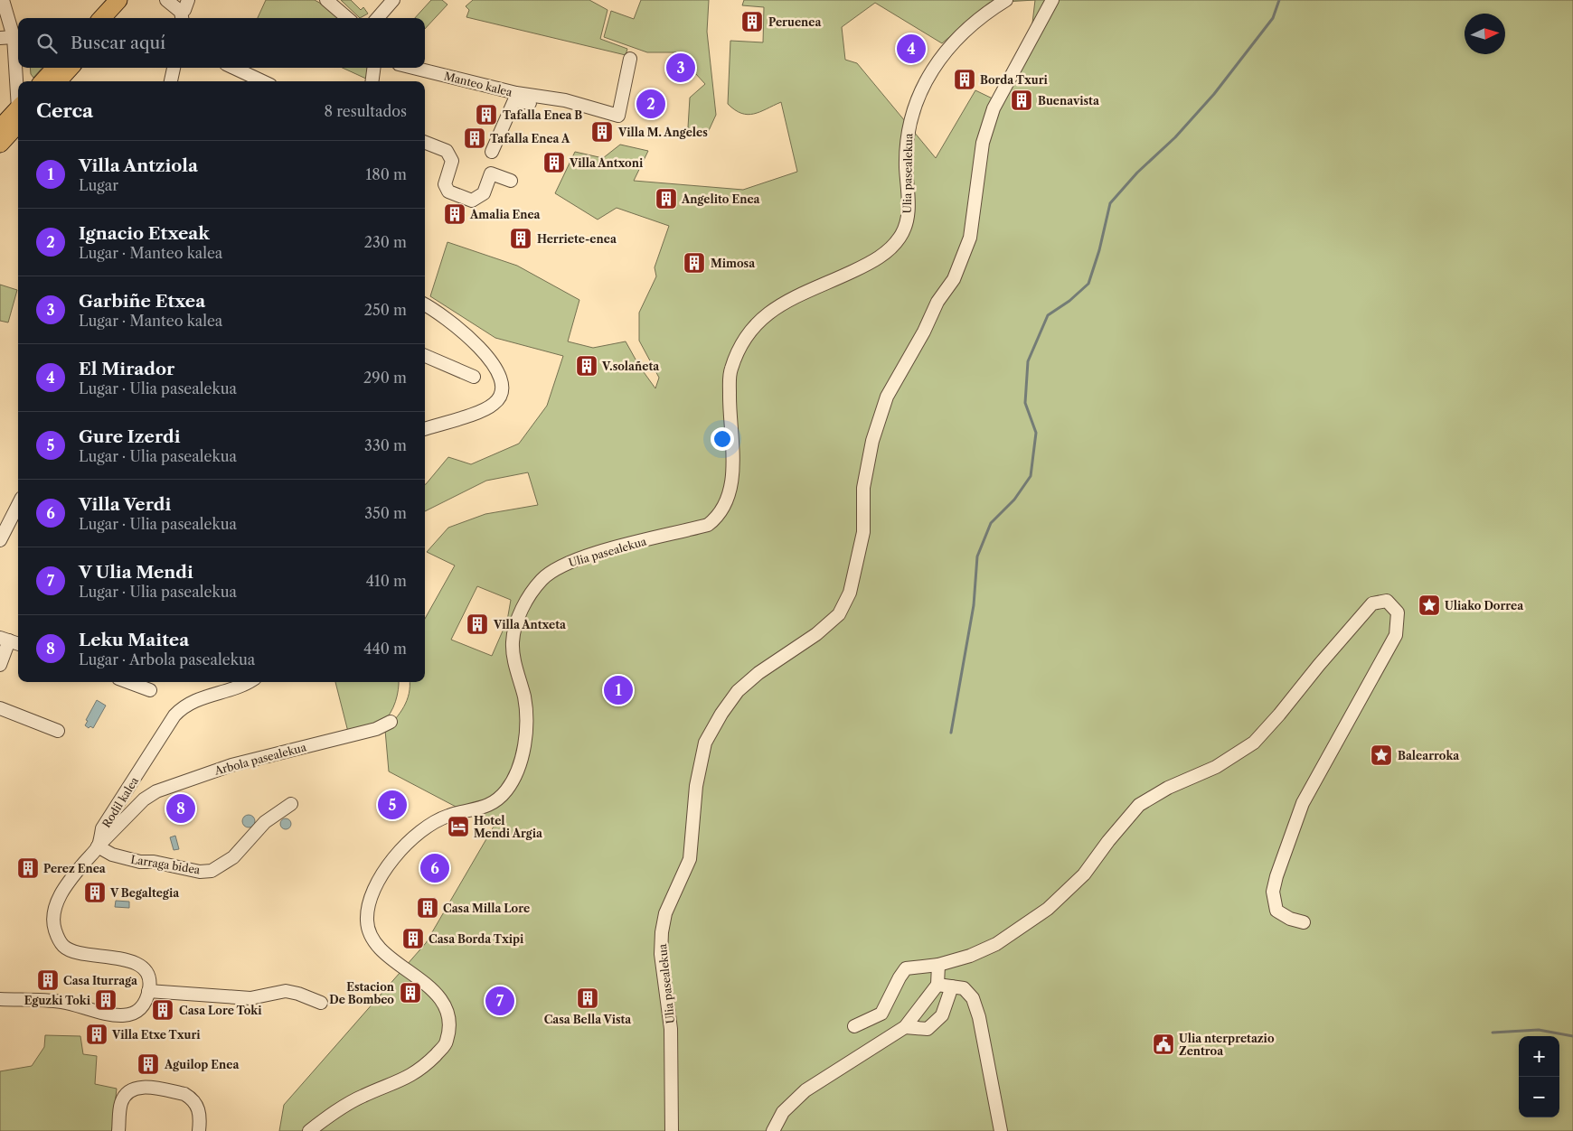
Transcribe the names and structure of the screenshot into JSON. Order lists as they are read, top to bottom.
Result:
{
  "streets": {
    "street": [
      "Manteo kalea",
      "Ulia pasealekua",
      "Arbola pasealekua",
      "Rodil kalea",
      "Larraga bidea"
    ]
  },
  "crossings": [
    ["Arbola pasealekua", "Rodil kalea"],
    ["Arbola pasealekua", "Larraga bidea"],
    ["Rodil kalea", "Larraga bidea"]
  ],
  "places": {
    "building": [
      "Peruenea",
      "Borda Txuri",
      "Buenavista",
      "Tafalla Enea B",
      "Villa M. Angeles",
      "Tafalla Enea A",
      "Villa Antxoni",
      "Angelito Enea",
      "Amalia Enea",
      "Herriete-enea",
      "Mimosa",
      "V.solañeta",
      "Villa Antxeta",
      "Perez Enea",
      "V Begaltegia",
      "Casa Milla Lore",
      "Casa Borda Txipi",
      "Casa Iturraga",
      "Estacion De Bombeo",
      "Casa Bella Vista",
      "Eguzki Toki",
      "Casa Lore Toki",
      "Villa Etxe Txuri",
      "Aguilop Enea"
    ],
    "place": ["Uliako Dorrea", "Balearroka"],
    "hotel": ["Hotel Mendi Argia"],
    "public building": ["Ulia nterpretazio Zentroa"]
  },
  "north": "right",
  "page": {
    "search": "Buscar aquí",
    "pins": [
      "4",
      "3",
      "2",
      "1",
      "5",
      "8",
      "6",
      "7"
    ],
    "heading": ["Cerca", "8 resultados"],
    "list": [
      {
        "mark": "1",
        "name": "Villa Antziola",
        "note": "Lugar",
        "value": "180 m"
      },
      {
        "mark": "2",
        "name": "Ignacio Etxeak",
        "note": "Lugar · Manteo kalea",
        "value": "230 m"
      },
      {
        "mark": "3",
        "name": "Garbiñe Etxea",
        "note": "Lugar · Manteo kalea",
        "value": "250 m"
      },
      {
        "mark": "4",
        "name": "El Mirador",
        "note": "Lugar · Ulia pasealekua",
        "value": "290 m"
      },
      {
        "mark": "5",
        "name": "Gure Izerdi",
        "note": "Lugar · Ulia pasealekua",
        "value": "330 m"
      },
      {
        "mark": "6",
        "name": "Villa Verdi",
        "note": "Lugar · Ulia pasealekua",
        "value": "350 m"
      },
      {
        "mark": "7",
        "name": "V Ulia Mendi",
        "note": "Lugar · Ulia pasealekua",
        "value": "410 m"
      },
      {
        "mark": "8",
        "name": "Leku Maitea",
        "note": "Lugar · Arbola pasealekua",
        "value": "440 m"
      }
    ],
    "map_buttons": ["+", "−"]
  }
}
